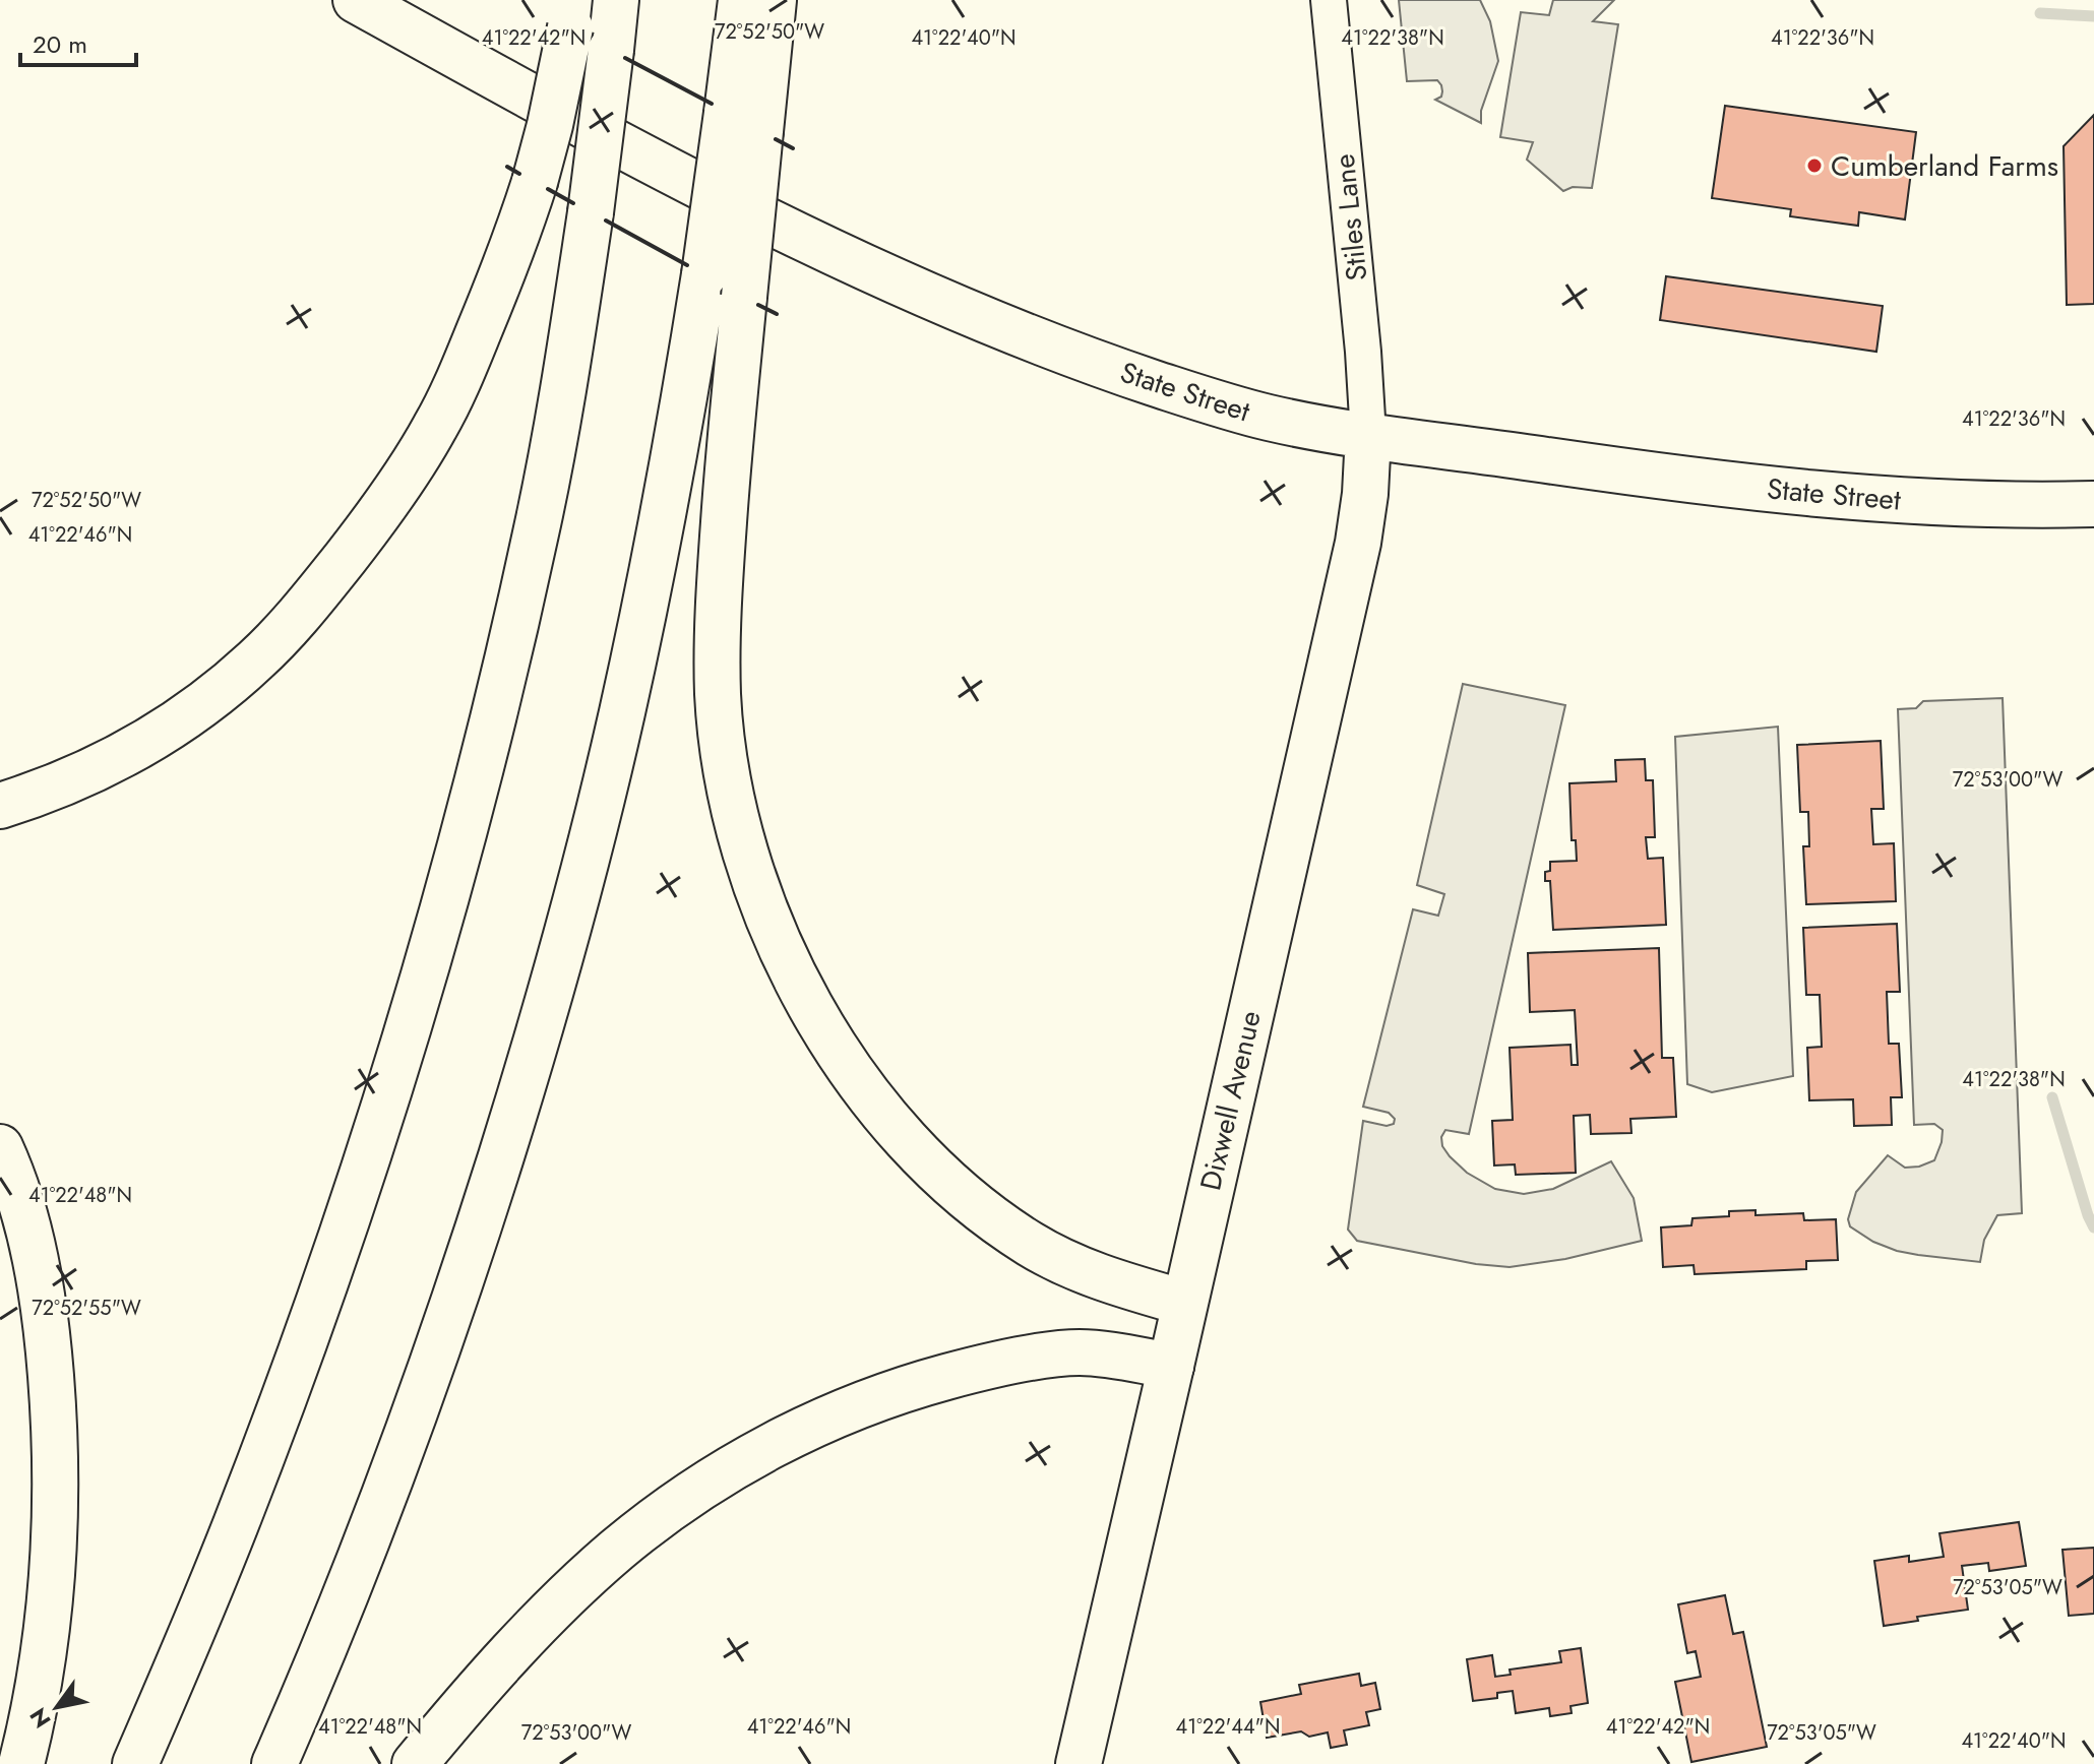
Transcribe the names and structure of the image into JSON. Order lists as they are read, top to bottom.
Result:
{
  "streets": {
    "main road": ["State Street", "Dixwell Avenue"],
    "street": ["Stiles Lane"]
  },
  "crossings": [
    ["Stiles Lane", "State Street"],
    ["Stiles Lane", "Dixwell Avenue"],
    ["State Street", "Dixwell Avenue"]
  ],
  "places": ["Cumberland Farms"],
  "scale_bar": "20 m",
  "north": "bottom left",
  "coordinates": [
    "72°52'50\"W",
    "41°22'42\"N",
    "41°22'40\"N",
    "41°22'36\"N",
    "41°22'38\"N",
    "41°22'46\"N",
    "72°53'00\"W",
    "41°22'48\"N",
    "72°52'55\"W",
    "72°53'05\"W",
    "41°22'44\"N"
  ]
}
